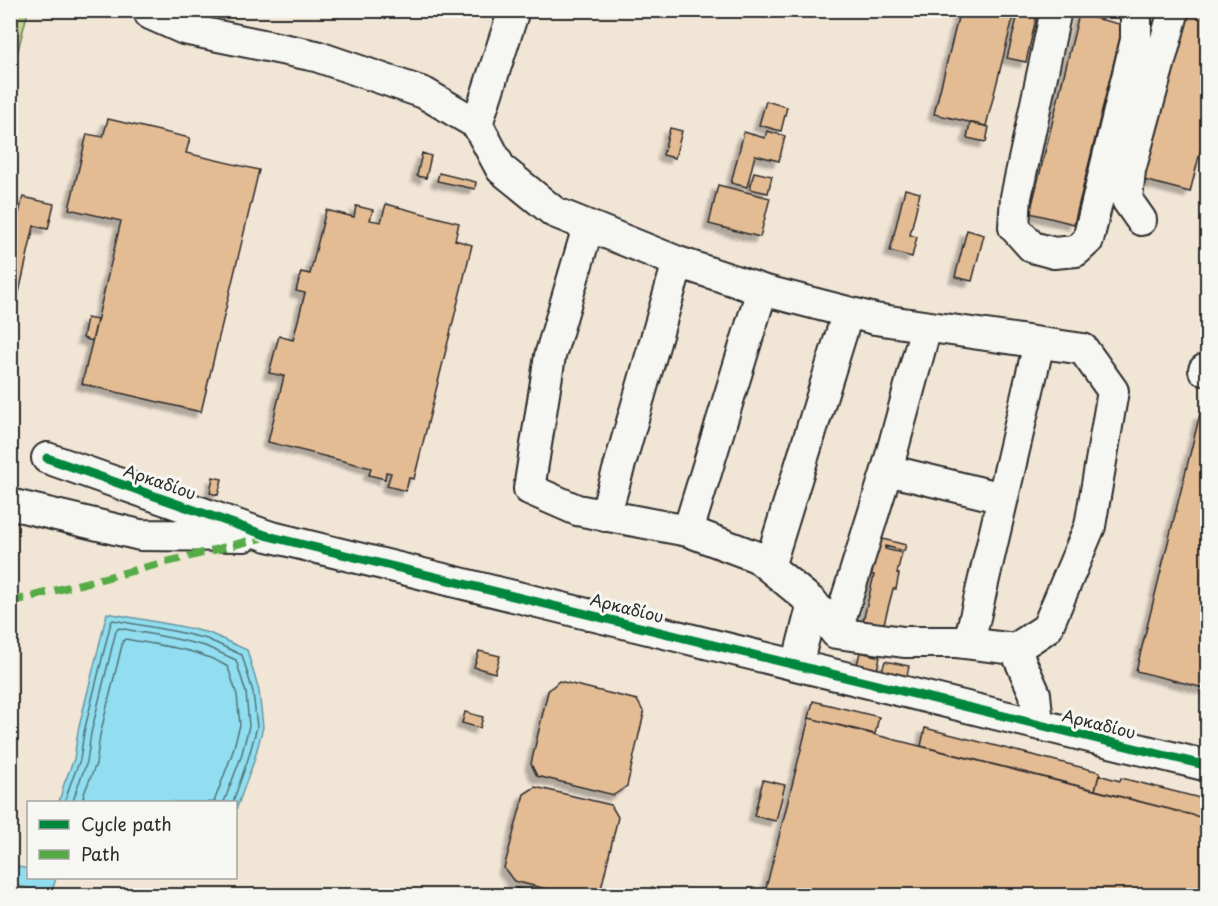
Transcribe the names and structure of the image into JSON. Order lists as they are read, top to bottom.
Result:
{
  "streets": {
    "street": ["Αρκαδίου"]
  },
  "legend": ["Cycle path", "Path"]
}
